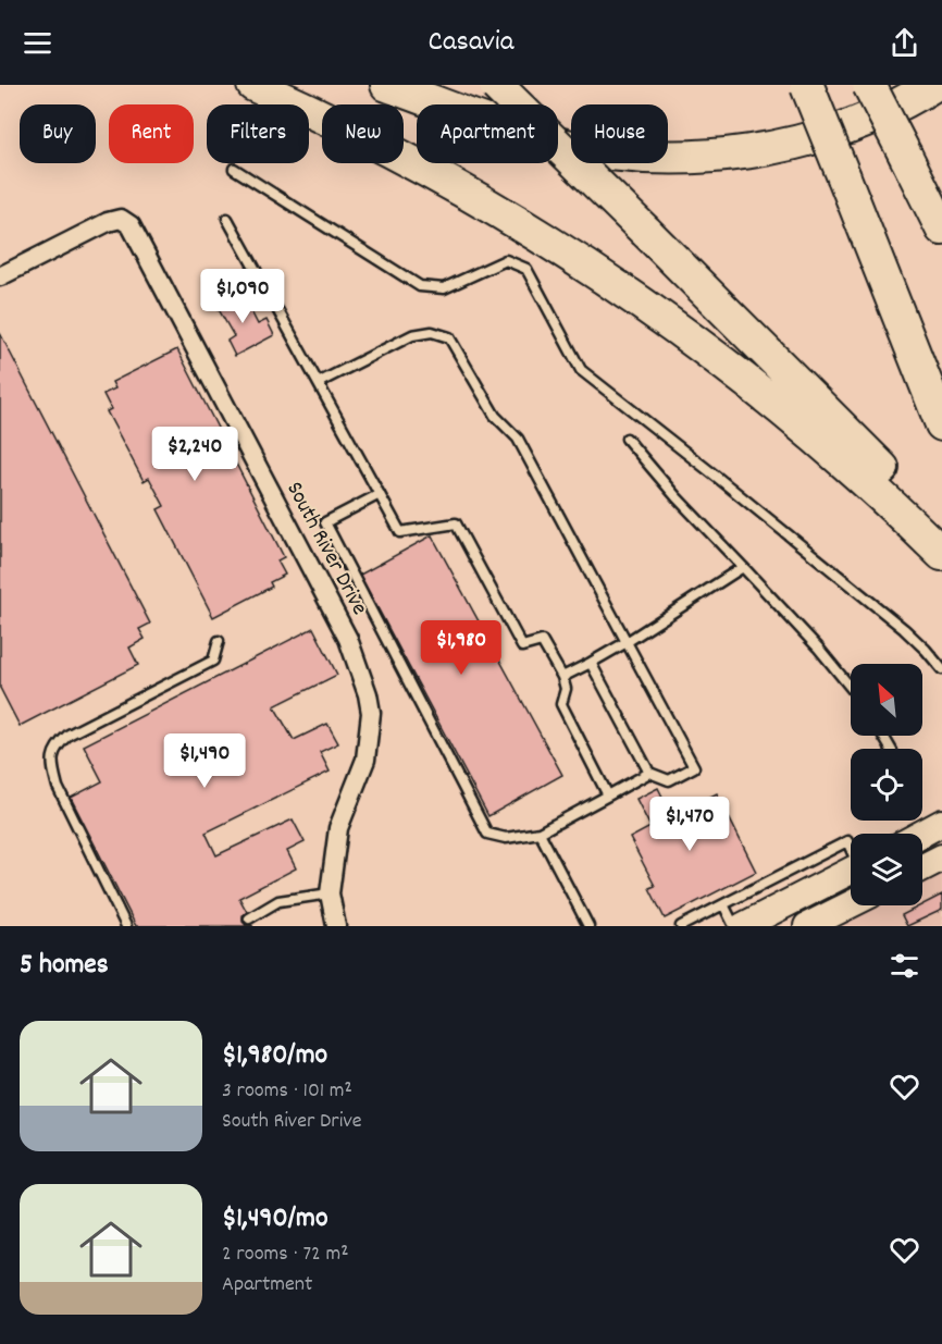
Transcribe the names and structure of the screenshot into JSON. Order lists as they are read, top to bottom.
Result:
{
  "streets": {
    "street": ["South River Drive"]
  },
  "north": "top left",
  "page": {
    "header": "Casavia",
    "chip": [
      "Buy",
      "Rent",
      "Filters",
      "New",
      "Apartment",
      "House"
    ],
    "price": [
      "$1,090",
      "$2,240",
      "$1,980",
      "$1,490",
      "$1,470"
    ],
    "heading": "5 homes",
    "list": [
      {
        "name": "$1,980/mo",
        "note": "3 rooms · 101 m² · South River Drive"
      },
      {
        "name": "$1,490/mo",
        "note": "2 rooms · 72 m² · Apartment"
      }
    ]
  }
}
